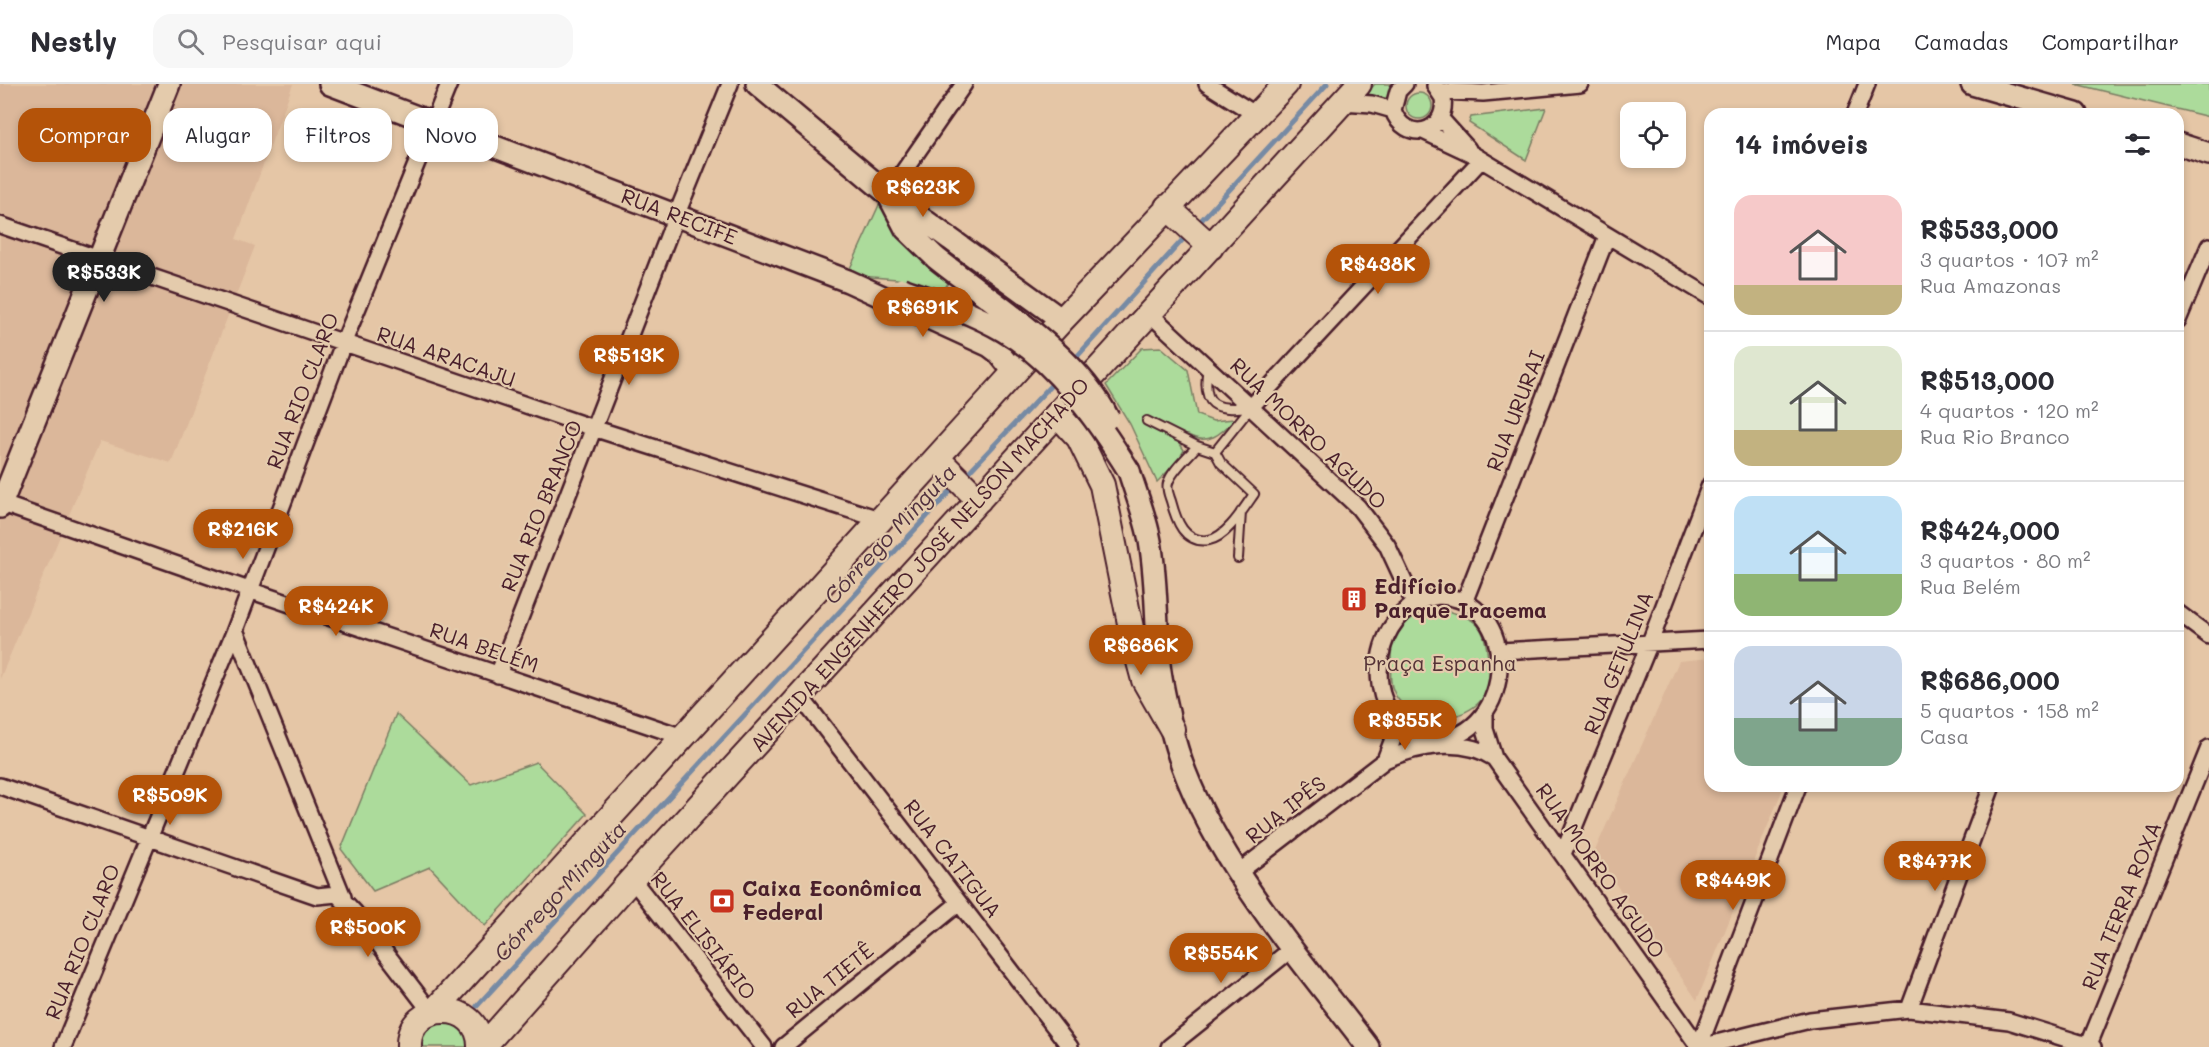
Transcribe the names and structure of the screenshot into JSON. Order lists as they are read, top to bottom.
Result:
{
  "streets": {
    "main road": ["RUA RECIFE", "AVENIDA ENGENHEIRO JOSÉ NELSON MACHADO"],
    "street": [
      "RUA ARACAJU",
      "RUA RIO CLARO",
      "RUA URURAI",
      "RUA MORRO AGUDO",
      "RUA RIO BRANCO",
      "RUA BELÉM",
      "RUA GETULINA",
      "RUA IPÊS",
      "RUA CATIGUA",
      "RUA TERRA ROXA",
      "RUA ELISIÁRIO",
      "RUA TIETÊ"
    ]
  },
  "crossings": [
    ["RUA RECIFE", "RUA RIO BRANCO"],
    ["RUA RECIFE", "AVENIDA ENGENHEIRO JOSÉ NELSON MACHADO"],
    ["RUA ARACAJU", "RUA RIO CLARO"],
    ["RUA ARACAJU", "RUA RIO BRANCO"],
    ["RUA ARACAJU", "AVENIDA ENGENHEIRO JOSÉ NELSON MACHADO"],
    ["RUA RIO CLARO", "RUA BELÉM"],
    ["RUA URURAI", "RUA MORRO AGUDO"],
    ["RUA MORRO AGUDO", "AVENIDA ENGENHEIRO JOSÉ NELSON MACHADO"],
    ["RUA MORRO AGUDO", "RUA GETULINA"],
    ["RUA RIO BRANCO", "RUA BELÉM"],
    ["AVENIDA ENGENHEIRO JOSÉ NELSON MACHADO", "RUA BELÉM"],
    ["AVENIDA ENGENHEIRO JOSÉ NELSON MACHADO", "RUA CATIGUA"],
    ["AVENIDA ENGENHEIRO JOSÉ NELSON MACHADO", "RUA ELISIÁRIO"],
    ["RUA CATIGUA", "RUA TIETÊ"]
  ],
  "water": ["Córrego Minguta"],
  "parks": ["Praça Espanha"],
  "places": {
    "building": ["Edifício Parque Iracema"],
    "bank": ["Caixa Econômica Federal"]
  },
  "page": {
    "header": "Nestly",
    "search": "Pesquisar aqui",
    "nav": ["Mapa", "Camadas", "Compartilhar"],
    "chip": [
      "Comprar",
      "Alugar",
      "Filtros",
      "Novo"
    ],
    "heading": "14 imóveis",
    "price": [
      "R$623K",
      "R$438K",
      "R$533K",
      "R$691K",
      "R$513K",
      "R$216K",
      "R$424K",
      "R$686K",
      "R$355K",
      "R$509K",
      "R$477K",
      "R$449K",
      "R$500K",
      "R$554K"
    ],
    "list": [
      {
        "name": "R$533,000",
        "note": "3 quartos · 107 m² · Rua Amazonas"
      },
      {
        "name": "R$513,000",
        "note": "4 quartos · 120 m² · Rua Rio Branco"
      },
      {
        "name": "R$424,000",
        "note": "3 quartos · 80 m² · Rua Belém"
      },
      {
        "name": "R$686,000",
        "note": "5 quartos · 158 m² · Casa"
      }
    ]
  }
}
